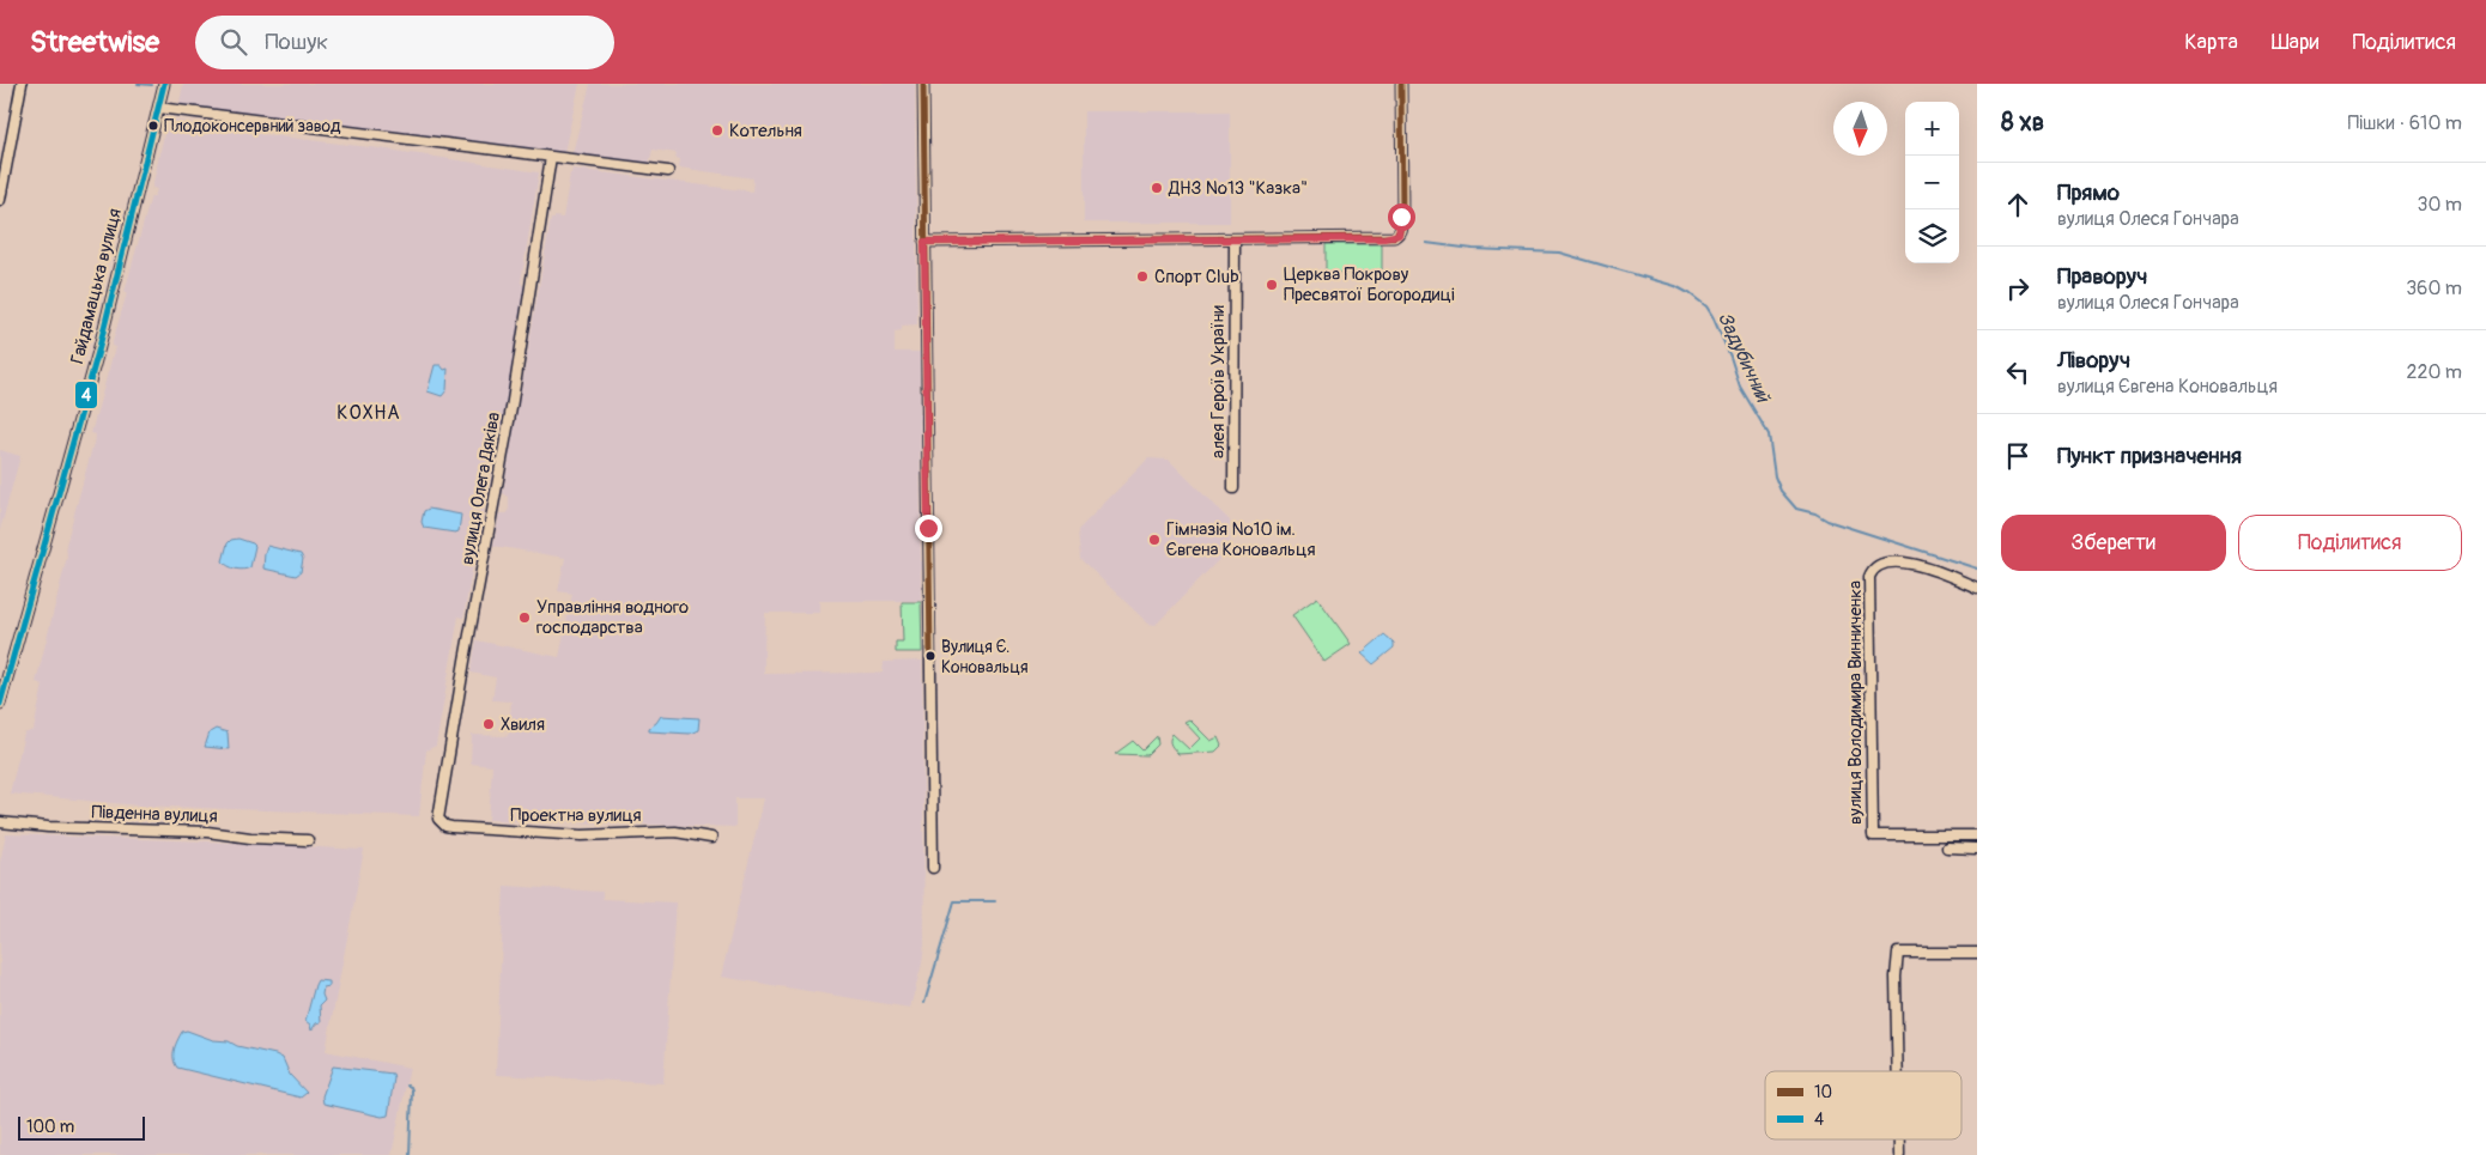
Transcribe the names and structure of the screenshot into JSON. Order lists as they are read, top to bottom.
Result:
{
  "streets": {
    "street": [
      "Гайдамацька вулиця",
      "алея Героїв України",
      "вулиця Олега Дяківа",
      "вулиця Володимира Винниченка",
      "Південна вулиця",
      "Проектна вулиця"
    ]
  },
  "crossings": [
    ["вулиця Олега Дяківа", "Проектна вулиця"]
  ],
  "districts": ["КОХНА"],
  "water": ["Задубичний"],
  "places": [
    "Плодоконсервний завод",
    "Котельня",
    "ДНЗ №13 \"Казка\"",
    "Спорт Club",
    "Церква Покрову Пресвятої Богородиці",
    "Гімназія №10 ім. Євгена Коновальця",
    "Управління водного господарства",
    "Вулиця Є. Коновальця",
    "Хвиля"
  ],
  "lines": ["transit line 10", "transit line 4"],
  "legend": ["10", "4"],
  "scale_bar": "100 m",
  "north": "bottom",
  "page": {
    "header": "Streetwise",
    "search": "Пошук",
    "nav": ["Карта", "Шари", "Поділитися"],
    "heading": ["8 хв", "Пішки · 610 m"],
    "map_buttons": ["+", "−"],
    "list": [
      ["Прямо", "вулиця Олеся Гончара", "30 m"],
      ["Праворуч", "вулиця Олеся Гончара", "360 m"],
      ["Ліворуч", "вулиця Євгена Коновальця", "220 m"],
      "Пункт призначення"
    ],
    "buttons": ["Зберегти", "Поділитися"],
    "scale": "100 m"
  }
}
